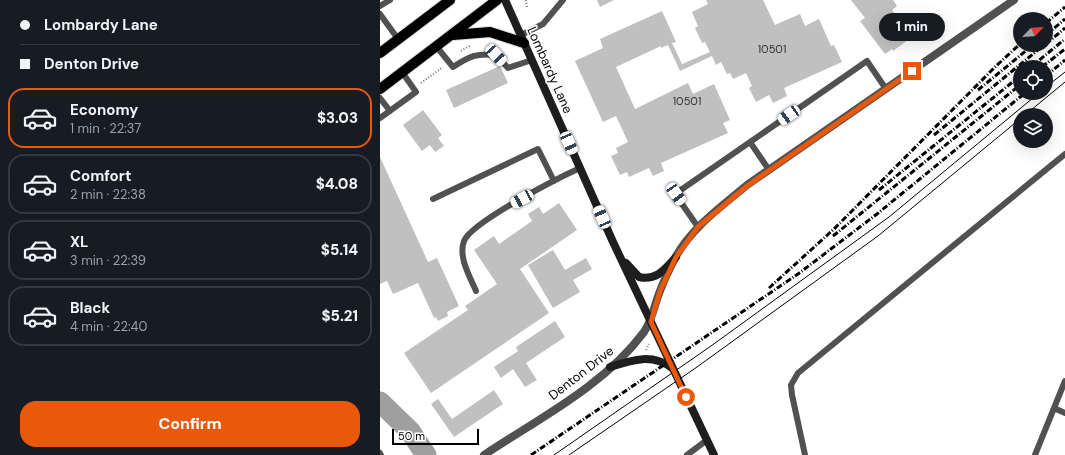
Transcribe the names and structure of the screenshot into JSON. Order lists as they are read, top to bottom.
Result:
{
  "streets": {
    "main road": ["Lombardy Lane"],
    "street": ["Denton Drive"]
  },
  "crossings": [
    ["Lombardy Lane", "Denton Drive"]
  ],
  "house_numbers": ["10501", "10501"],
  "scale_bar": "50 m",
  "north": "top right",
  "page": {
    "banner": ["Lombardy Lane", "Denton Drive"],
    "bubble": "1 min",
    "list": [
      {
        "name": "Economy",
        "note": "1 min · 22:37",
        "value": "$3.03"
      },
      {
        "name": "Comfort",
        "note": "2 min · 22:38",
        "value": "$4.08"
      },
      {
        "name": "XL",
        "note": "3 min · 22:39",
        "value": "$5.14"
      },
      {
        "name": "Black",
        "note": "4 min · 22:40",
        "value": "$5.21"
      }
    ],
    "buttons": "Confirm",
    "scale": "50 m"
  }
}
